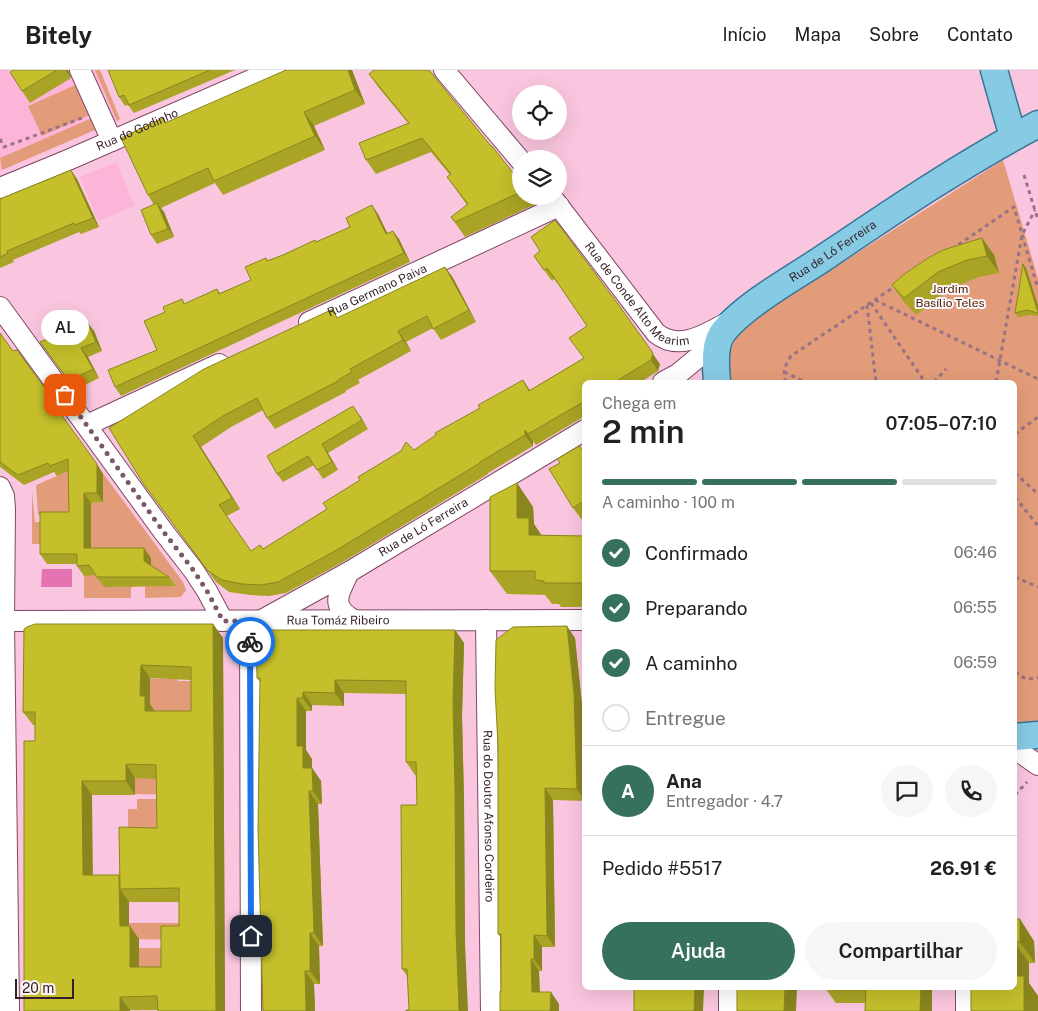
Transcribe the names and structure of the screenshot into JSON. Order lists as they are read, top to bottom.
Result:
{
  "streets": {
    "main road": ["Rua de Ló Ferreira"],
    "street": [
      "Rua do Godinho",
      "Rua de Conde Alto Mearim",
      "Rua Germano Paiva",
      "Rua Tomáz Ribeiro",
      "Rua do Doutor Afonso Cordeiro"
    ]
  },
  "crossings": [
    ["Rua de Ló Ferreira", "Rua de Conde Alto Mearim"],
    ["Rua de Ló Ferreira", "Rua Tomáz Ribeiro"],
    ["Rua Tomáz Ribeiro", "Rua do Doutor Afonso Cordeiro"]
  ],
  "parks": ["Jardim Basílio Teles"],
  "places": ["AL"],
  "scale_bar": "20 m",
  "page": {
    "header": "Bitely",
    "nav": [
      "Início",
      "Mapa",
      "Sobre",
      "Contato"
    ],
    "bubble": "AL",
    "heading": ["2 min", "Chega em", "07:05–07:10"],
    "panel": [
      "Ana",
      "Entregador · 4.7",
      "Pedido #5517",
      "26.91 €"
    ],
    "bar": "A caminho · 100 m",
    "list": [
      ["Confirmado", "06:46"],
      ["Preparando", "06:55"],
      ["A caminho", "06:59"],
      "Entregue"
    ],
    "round": "A",
    "buttons": ["Ajuda", "Compartilhar"],
    "scale": "20 m"
  }
}
